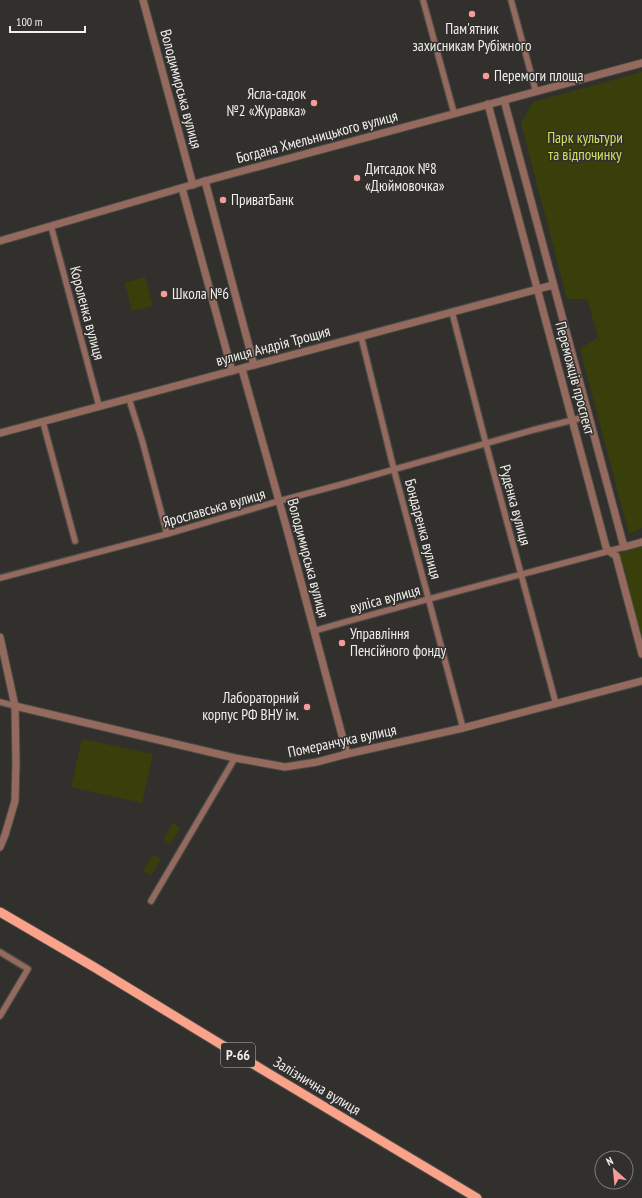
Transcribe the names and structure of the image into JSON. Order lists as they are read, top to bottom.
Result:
{
  "streets": {
    "main road": ["Р-66", "Залізнична вулиця"],
    "street": [
      "Володимирська вулиця",
      "Богдана Хмельницького вулиця",
      "Короленка вулиця",
      "вулиця Андрія Трощия",
      "Переможців проспект",
      "Руденка вулиця",
      "Ярославська вулиця",
      "Бондаренка вулиця",
      "вуліса вулиця",
      "Померанчука вулиця"
    ]
  },
  "crossings": [
    ["Володимирська вулиця", "Богдана Хмельницького вулиця"],
    ["Володимирська вулиця", "вулиця Андрія Трощия"],
    ["Володимирська вулиця", "Ярославська вулиця"],
    ["Володимирська вулиця", "вуліса вулиця"],
    ["Володимирська вулиця", "Померанчука вулиця"],
    ["Богдана Хмельницького вулиця", "Короленка вулиця"],
    ["Богдана Хмельницького вулиця", "Переможців проспект"],
    ["Короленка вулиця", "вулиця Андрія Трощия"],
    ["вулиця Андрія Трощия", "Переможців проспект"],
    ["вулиця Андрія Трощия", "Руденка вулиця"],
    ["вулиця Андрія Трощия", "Бондаренка вулиця"],
    ["Переможців проспект", "Ярославська вулиця"],
    ["Переможців проспект", "вуліса вулиця"],
    ["Руденка вулиця", "Ярославська вулиця"],
    ["Руденка вулиця", "вуліса вулиця"],
    ["Руденка вулиця", "Померанчука вулиця"],
    ["Ярославська вулиця", "Бондаренка вулиця"],
    ["Бондаренка вулиця", "вуліса вулиця"],
    ["Бондаренка вулиця", "Померанчука вулиця"]
  ],
  "parks": ["Парк культури та відпочинку"],
  "places": [
    "Пам'ятник захисникам Рубіжного",
    "Перемоги площа",
    "Ясла-садок №2 «Журавка»",
    "Дитсадок №8 «Дюймовочка»",
    "ПриватБанк",
    "Школа №6",
    "Управління Пенсійного фонду",
    "Лабораторний корпус РФ ВНУ ім."
  ],
  "scale_bar": "100 m",
  "north": "top left"
}
